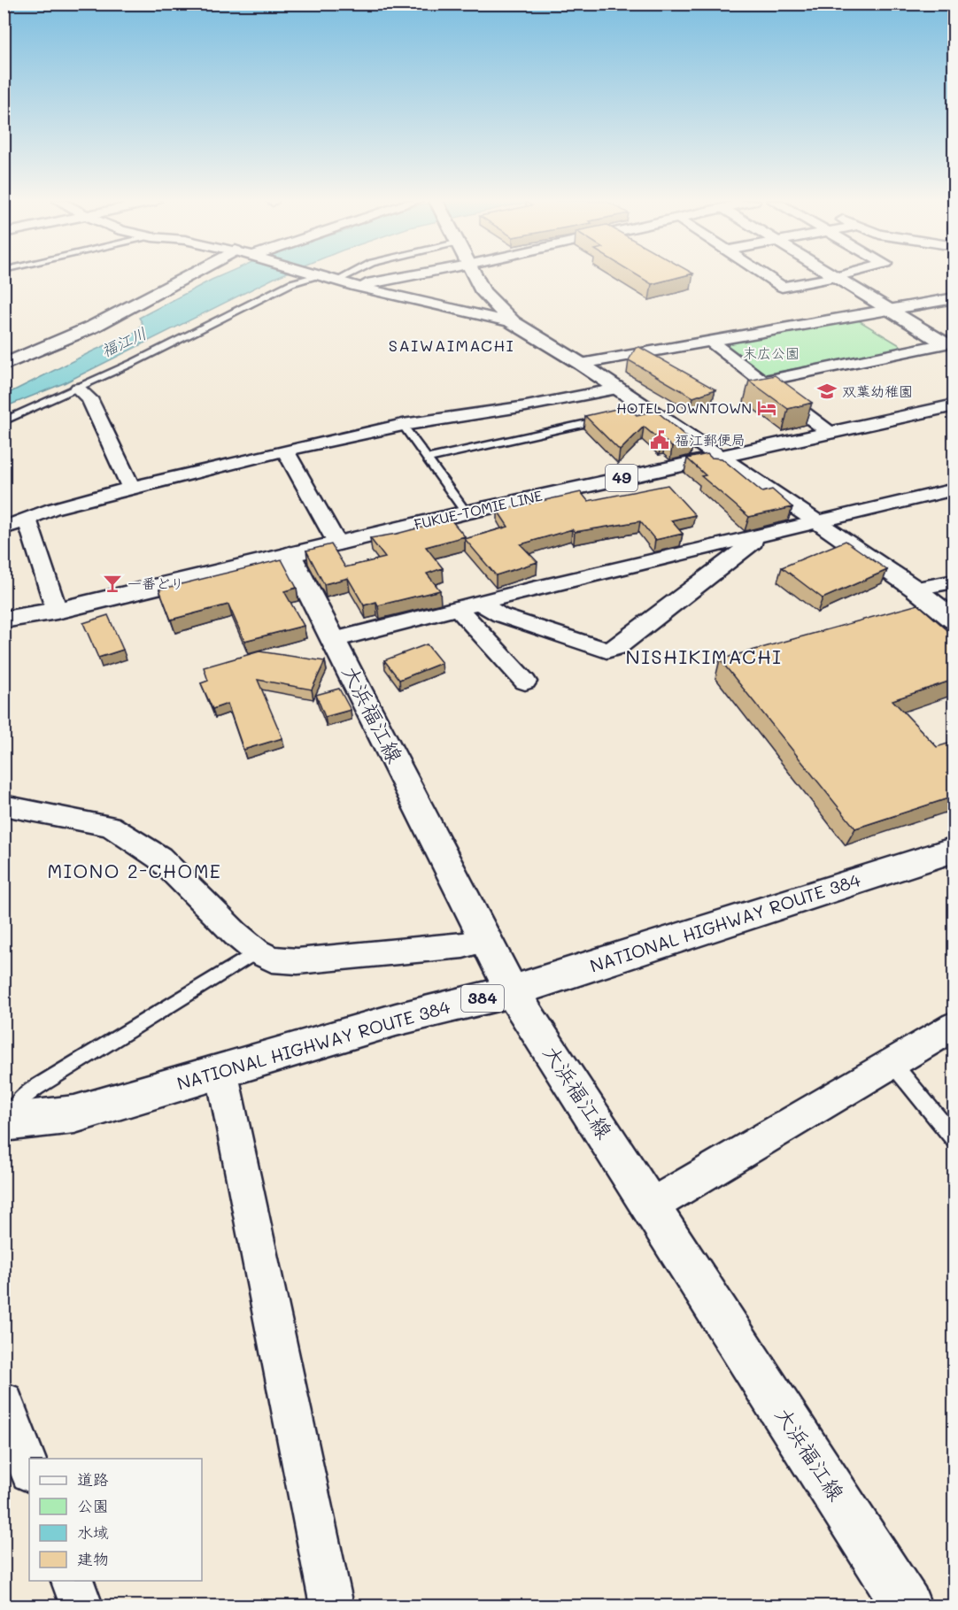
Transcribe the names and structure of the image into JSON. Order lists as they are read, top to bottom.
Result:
{
  "streets": {
    "main road": [
      "49",
      "FUKUE-TOMIE LINE",
      "大浜福江線",
      "NATIONAL HIGHWAY ROUTE 384",
      "384"
    ]
  },
  "crossings": [
    ["FUKUE-TOMIE LINE", "大浜福江線"],
    ["大浜福江線", "NATIONAL HIGHWAY ROUTE 384"]
  ],
  "districts": ["SAIWAIMACHI", "NISHIKIMACHI", "MIONO 2-CHOME"],
  "water": ["福江川"],
  "parks": ["末広公園"],
  "places": {
    "school or university": ["双葉幼稚園"],
    "hotel": ["HOTEL DOWNTOWN"],
    "public building": ["福江郵便局"],
    "bar": ["一番どり"]
  },
  "legend": [
    "道路",
    "公園",
    "水域",
    "建物"
  ]
}
